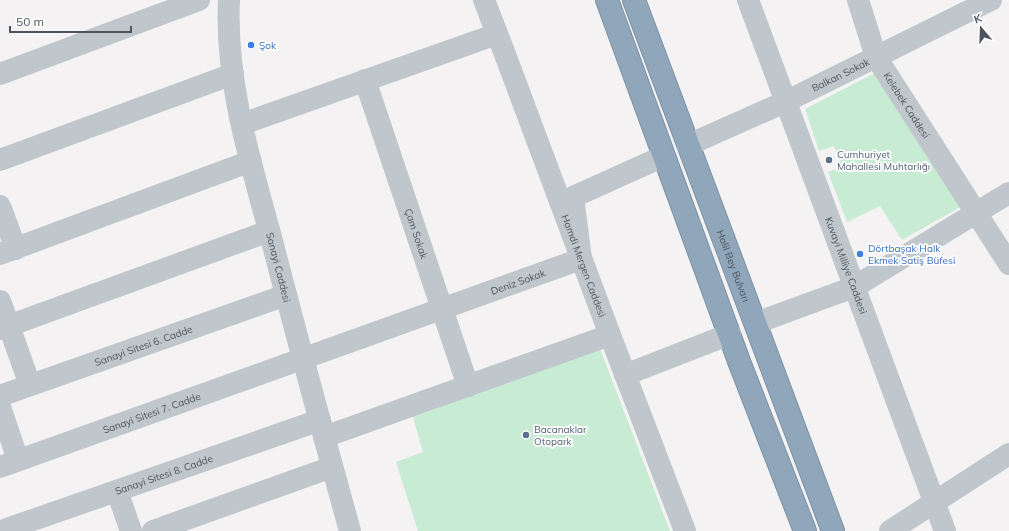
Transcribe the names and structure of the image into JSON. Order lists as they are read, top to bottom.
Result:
{
  "streets": {
    "highway": ["Halil Bey Bulvarı"],
    "street": [
      "Balkan Sokak",
      "Kelebek Caddesi",
      "Çam Sokak",
      "Hamdi Mergen Caddesi",
      "Kuvayi Milliye Caddesi",
      "Sanayi Caddesi",
      "Deniz Sokak",
      "Sanayi Sitesi 6. Cadde",
      "Sanayi Sitesi 7. Cadde",
      "Sanayi Sitesi 8. Cadde"
    ]
  },
  "crossings": [
    ["Balkan Sokak", "Kelebek Caddesi"],
    ["Balkan Sokak", "Halil Bey Bulvarı"],
    ["Balkan Sokak", "Kuvayi Milliye Caddesi"],
    ["Çam Sokak", "Deniz Sokak"],
    ["Çam Sokak", "Sanayi Sitesi 8. Cadde"],
    ["Hamdi Mergen Caddesi", "Deniz Sokak"],
    ["Hamdi Mergen Caddesi", "Sanayi Sitesi 8. Cadde"],
    ["Sanayi Caddesi", "Deniz Sokak"],
    ["Sanayi Caddesi", "Sanayi Sitesi 6. Cadde"],
    ["Sanayi Caddesi", "Sanayi Sitesi 7. Cadde"],
    ["Sanayi Caddesi", "Sanayi Sitesi 8. Cadde"],
    ["Deniz Sokak", "Sanayi Sitesi 7. Cadde"]
  ],
  "places": [
    "Şok",
    "Cumhuriyet Mahallesi Muhtarlığı",
    "Dörtbaşak Halk Ekmek Satiş Büfesi",
    "Bacanaklar Otopark"
  ],
  "scale_bar": "50 m",
  "north": "top"
}
